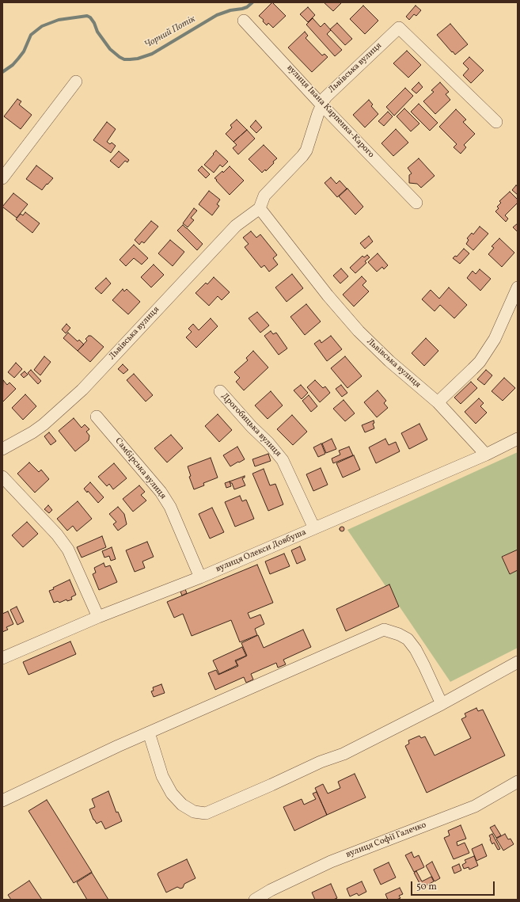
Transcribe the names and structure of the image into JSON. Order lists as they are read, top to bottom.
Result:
{
  "streets": {
    "street": [
      "Львівська вулиця",
      "вулиця Івана Карпенка-Карого",
      "Дрогобицька вулиця",
      "Самбірська вулиця",
      "вулиця Олекси Довбуша",
      "вулиця Софії Галечко"
    ]
  },
  "crossings": [
    ["Львівська вулиця", "вулиця Івана Карпенка-Карого"],
    ["Львівська вулиця", "вулиця Олекси Довбуша"],
    ["Дрогобицька вулиця", "вулиця Олекси Довбуша"],
    ["Самбірська вулиця", "вулиця Олекси Довбуша"]
  ],
  "water": ["Чорний Потік"],
  "scale_bar": "50 m"
}
